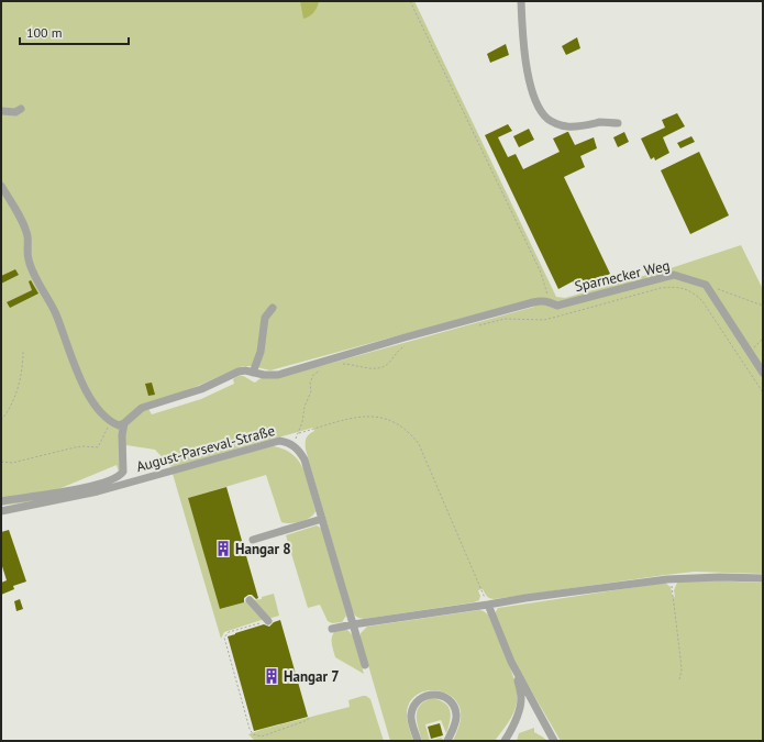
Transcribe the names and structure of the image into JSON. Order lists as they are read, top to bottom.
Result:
{
  "streets": {
    "street": ["Sparnecker Weg", "August-Parseval-Straße"]
  },
  "places": {
    "building": ["Hangar 8", "Hangar 7"]
  },
  "scale_bar": "100 m"
}
